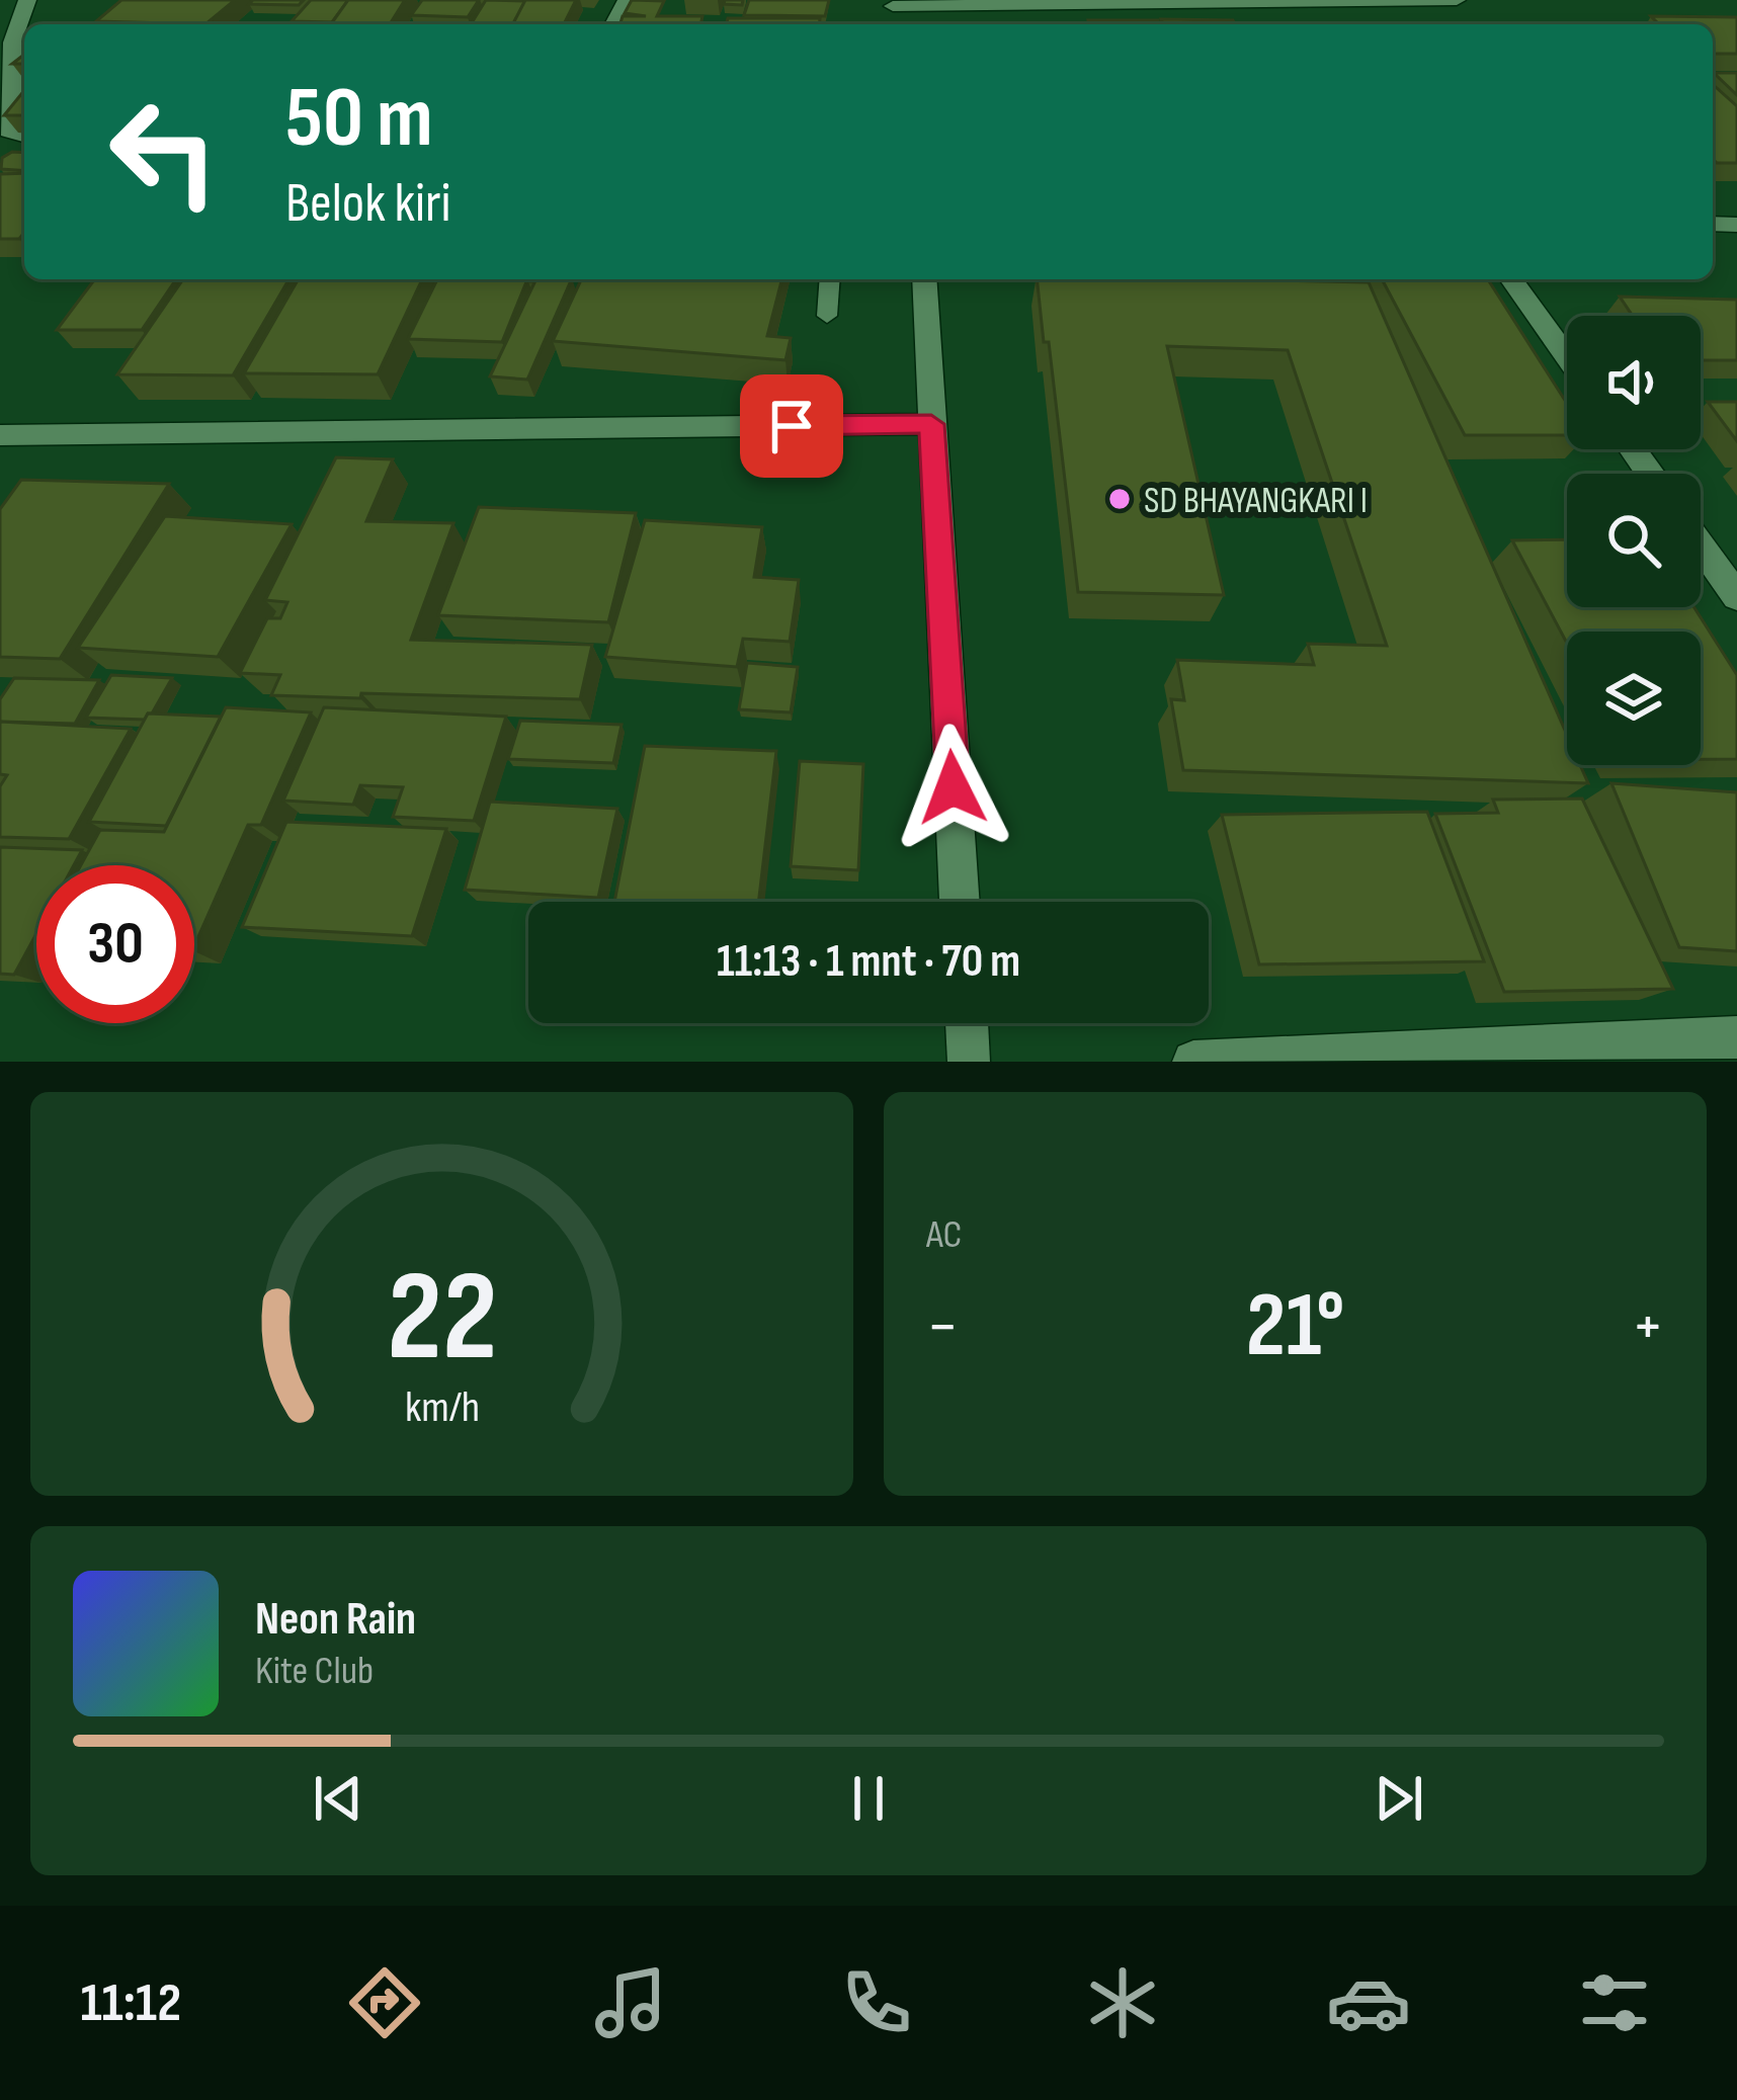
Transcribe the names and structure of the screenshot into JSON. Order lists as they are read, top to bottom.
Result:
{
  "places": ["SD BHAYANGKARI I"],
  "page": {
    "turn": ["50 m", "Belok kiri"],
    "limit": "30",
    "trip": "11:13 · 1 mnt · 70 m",
    "tile": "AC",
    "heat": ["−", "21°", "+"],
    "song": ["Neon Rain", "Kite Club"],
    "tabs": "11:12",
    "gauge": ["22", "km/h"]
  }
}
